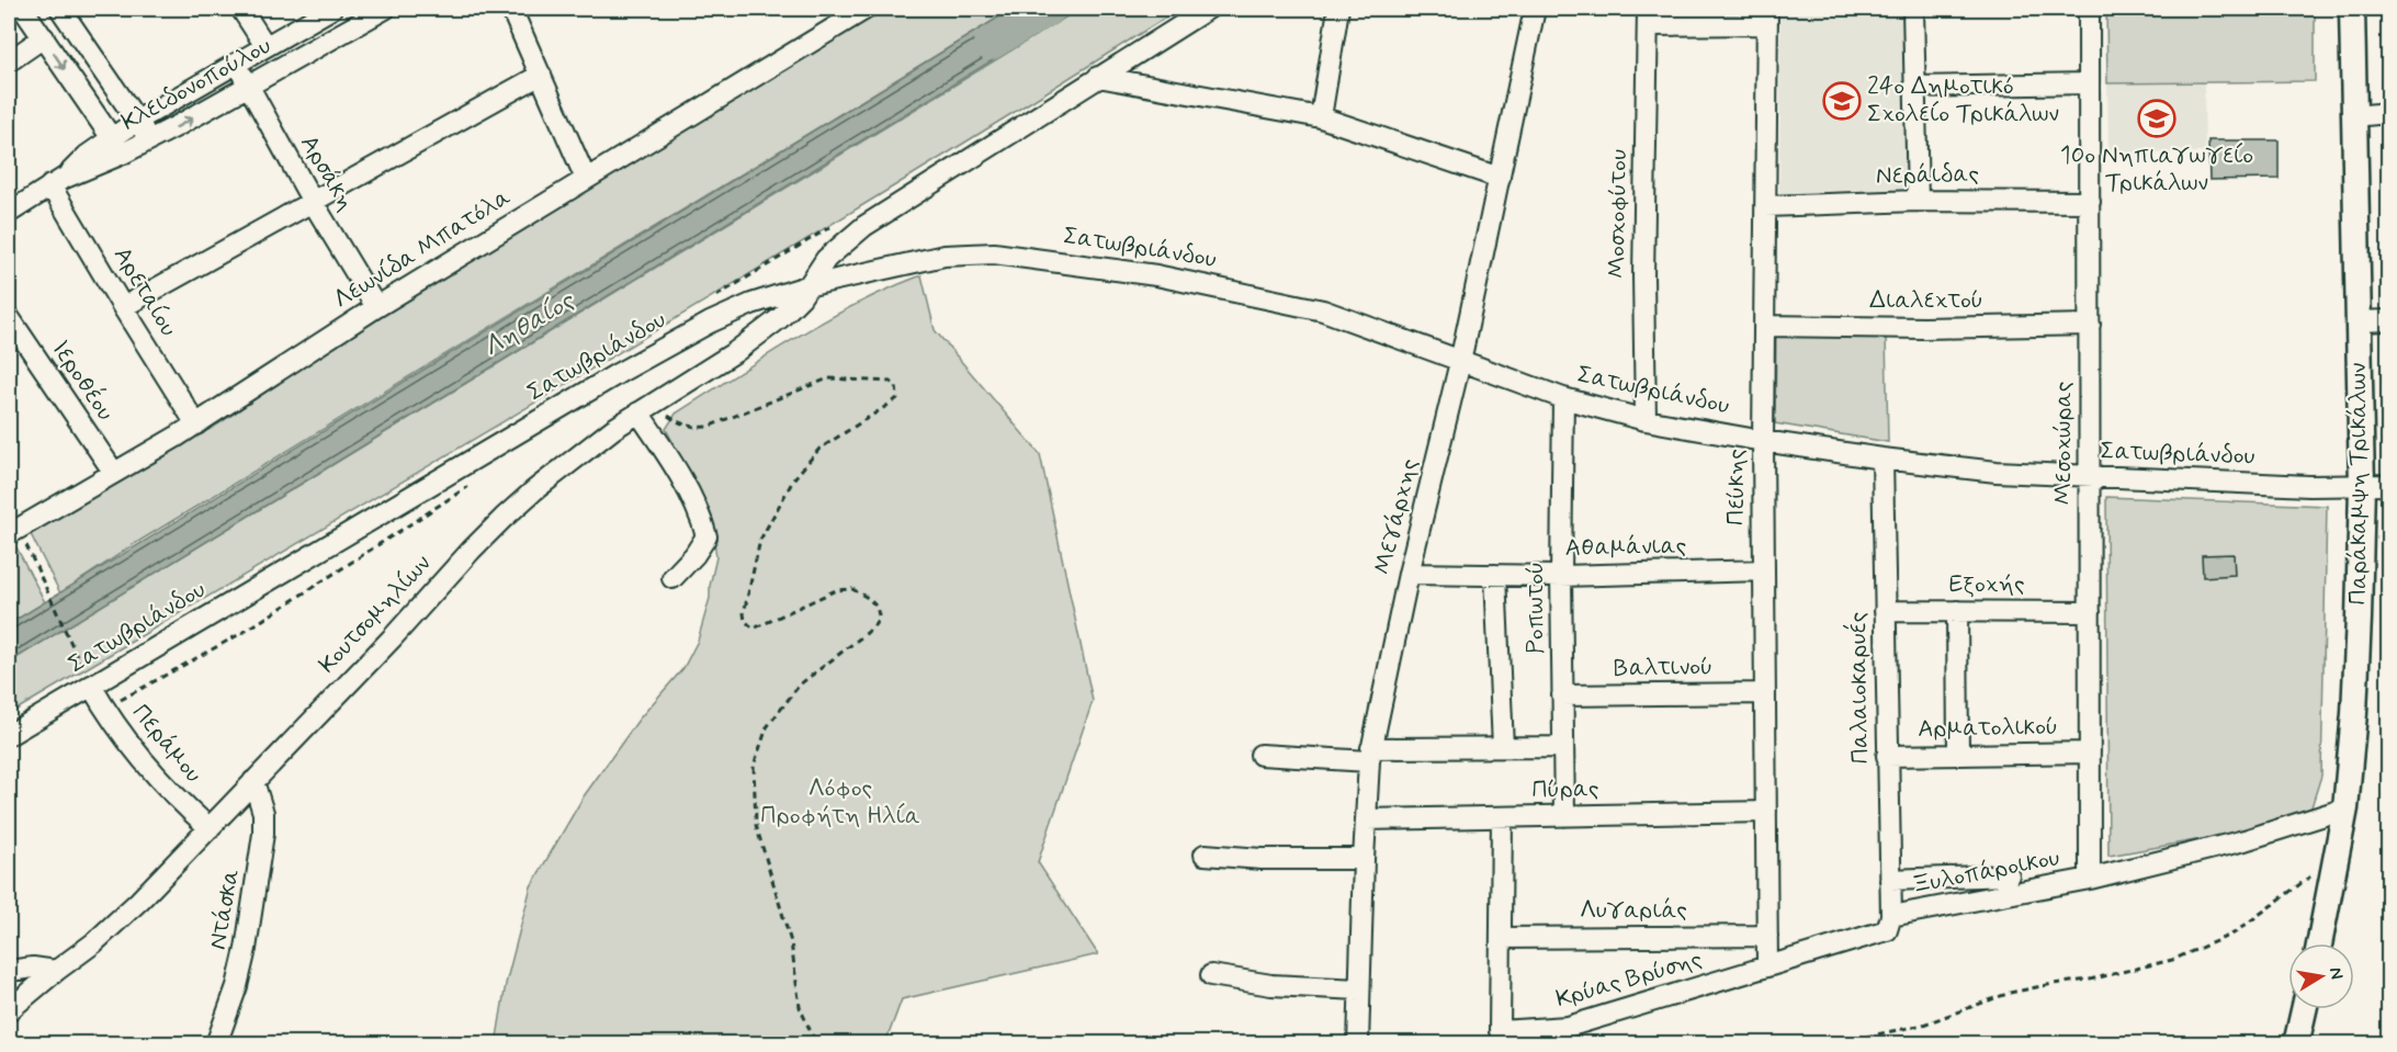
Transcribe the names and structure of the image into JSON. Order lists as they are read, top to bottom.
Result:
{
  "streets": {
    "main road": ["Παράκαμψη Τρικάλων"],
    "street": [
      "Κλειδονοπούλου",
      "Αρσάκη",
      "Νεράιδας",
      "Μοσχοφύτου",
      "Σατωβριάνδου",
      "Λεωνίδα Μπατόλα",
      "Αρεταίου",
      "Διαλεχτού",
      "Ιεροθέου",
      "Μεσοχώρας",
      "Πεύκης",
      "Μεγάρχης",
      "Αθαμάνιας",
      "Εξοχής",
      "Ροπωτού",
      "Κουτσομηλίων",
      "Βαλτινού",
      "Παλαιοκαρυές",
      "Αρματολικού",
      "Περάμου",
      "Πύρας",
      "Ξυλοπάροικου",
      "Ντάσκα",
      "Λυγαριάς",
      "Κρύας Βρύσης"
    ]
  },
  "crossings": [
    ["Κλειδονοπούλου", "Αρσάκη"],
    ["Κλειδονοπούλου", "Αρεταίου"],
    ["Αρσάκη", "Λεωνίδα Μπατόλα"],
    ["Νεράιδας", "Μεσοχώρας"],
    ["Νεράιδας", "Πεύκης"],
    ["Μοσχοφύτου", "Σατωβριάνδου"],
    ["Σατωβριάνδου", "Μεσοχώρας"],
    ["Σατωβριάνδου", "Παράκαμψη Τρικάλων"],
    ["Σατωβριάνδου", "Πεύκης"],
    ["Σατωβριάνδου", "Μεγάρχης"],
    ["Σατωβριάνδου", "Ροπωτού"],
    ["Σατωβριάνδου", "Κουτσομηλίων"],
    ["Σατωβριάνδου", "Παλαιοκαρυές"],
    ["Σατωβριάνδου", "Περάμου"],
    ["Λεωνίδα Μπατόλα", "Αρεταίου"],
    ["Λεωνίδα Μπατόλα", "Ιεροθέου"],
    ["Διαλεχτού", "Μεσοχώρας"],
    ["Διαλεχτού", "Πεύκης"],
    ["Μεσοχώρας", "Εξοχής"],
    ["Μεσοχώρας", "Αρματολικού"],
    ["Μεσοχώρας", "Ξυλοπάροικου"],
    ["Παράκαμψη Τρικάλων", "Ξυλοπάροικου"],
    ["Πεύκης", "Αθαμάνιας"],
    ["Πεύκης", "Βαλτινού"],
    ["Πεύκης", "Πύρας"],
    ["Πεύκης", "Λυγαριάς"],
    ["Πεύκης", "Κρύας Βρύσης"],
    ["Μεγάρχης", "Αθαμάνιας"],
    ["Μεγάρχης", "Πύρας"],
    ["Αθαμάνιας", "Ροπωτού"],
    ["Εξοχής", "Παλαιοκαρυές"],
    ["Ροπωτού", "Βαλτινού"],
    ["Ροπωτού", "Πύρας"],
    ["Κουτσομηλίων", "Περάμου"],
    ["Κουτσομηλίων", "Ντάσκα"],
    ["Παλαιοκαρυές", "Αρματολικού"],
    ["Παλαιοκαρυές", "Ξυλοπάροικου"],
    ["Παλαιοκαρυές", "Κρύας Βρύσης"],
    ["Πύρας", "Κρύας Βρύσης"],
    ["Ξυλοπάροικου", "Κρύας Βρύσης"],
    ["Λυγαριάς", "Κρύας Βρύσης"]
  ],
  "water": ["Ληθαίος"],
  "parks": ["Λόφος Προφήτη Ηλία"],
  "places": {
    "school or university": ["24ο Δημοτικό Σχολείο Τρικάλων", "10ο Νηπιαγωγείο Τρικάλων"]
  },
  "north": "right"
}
